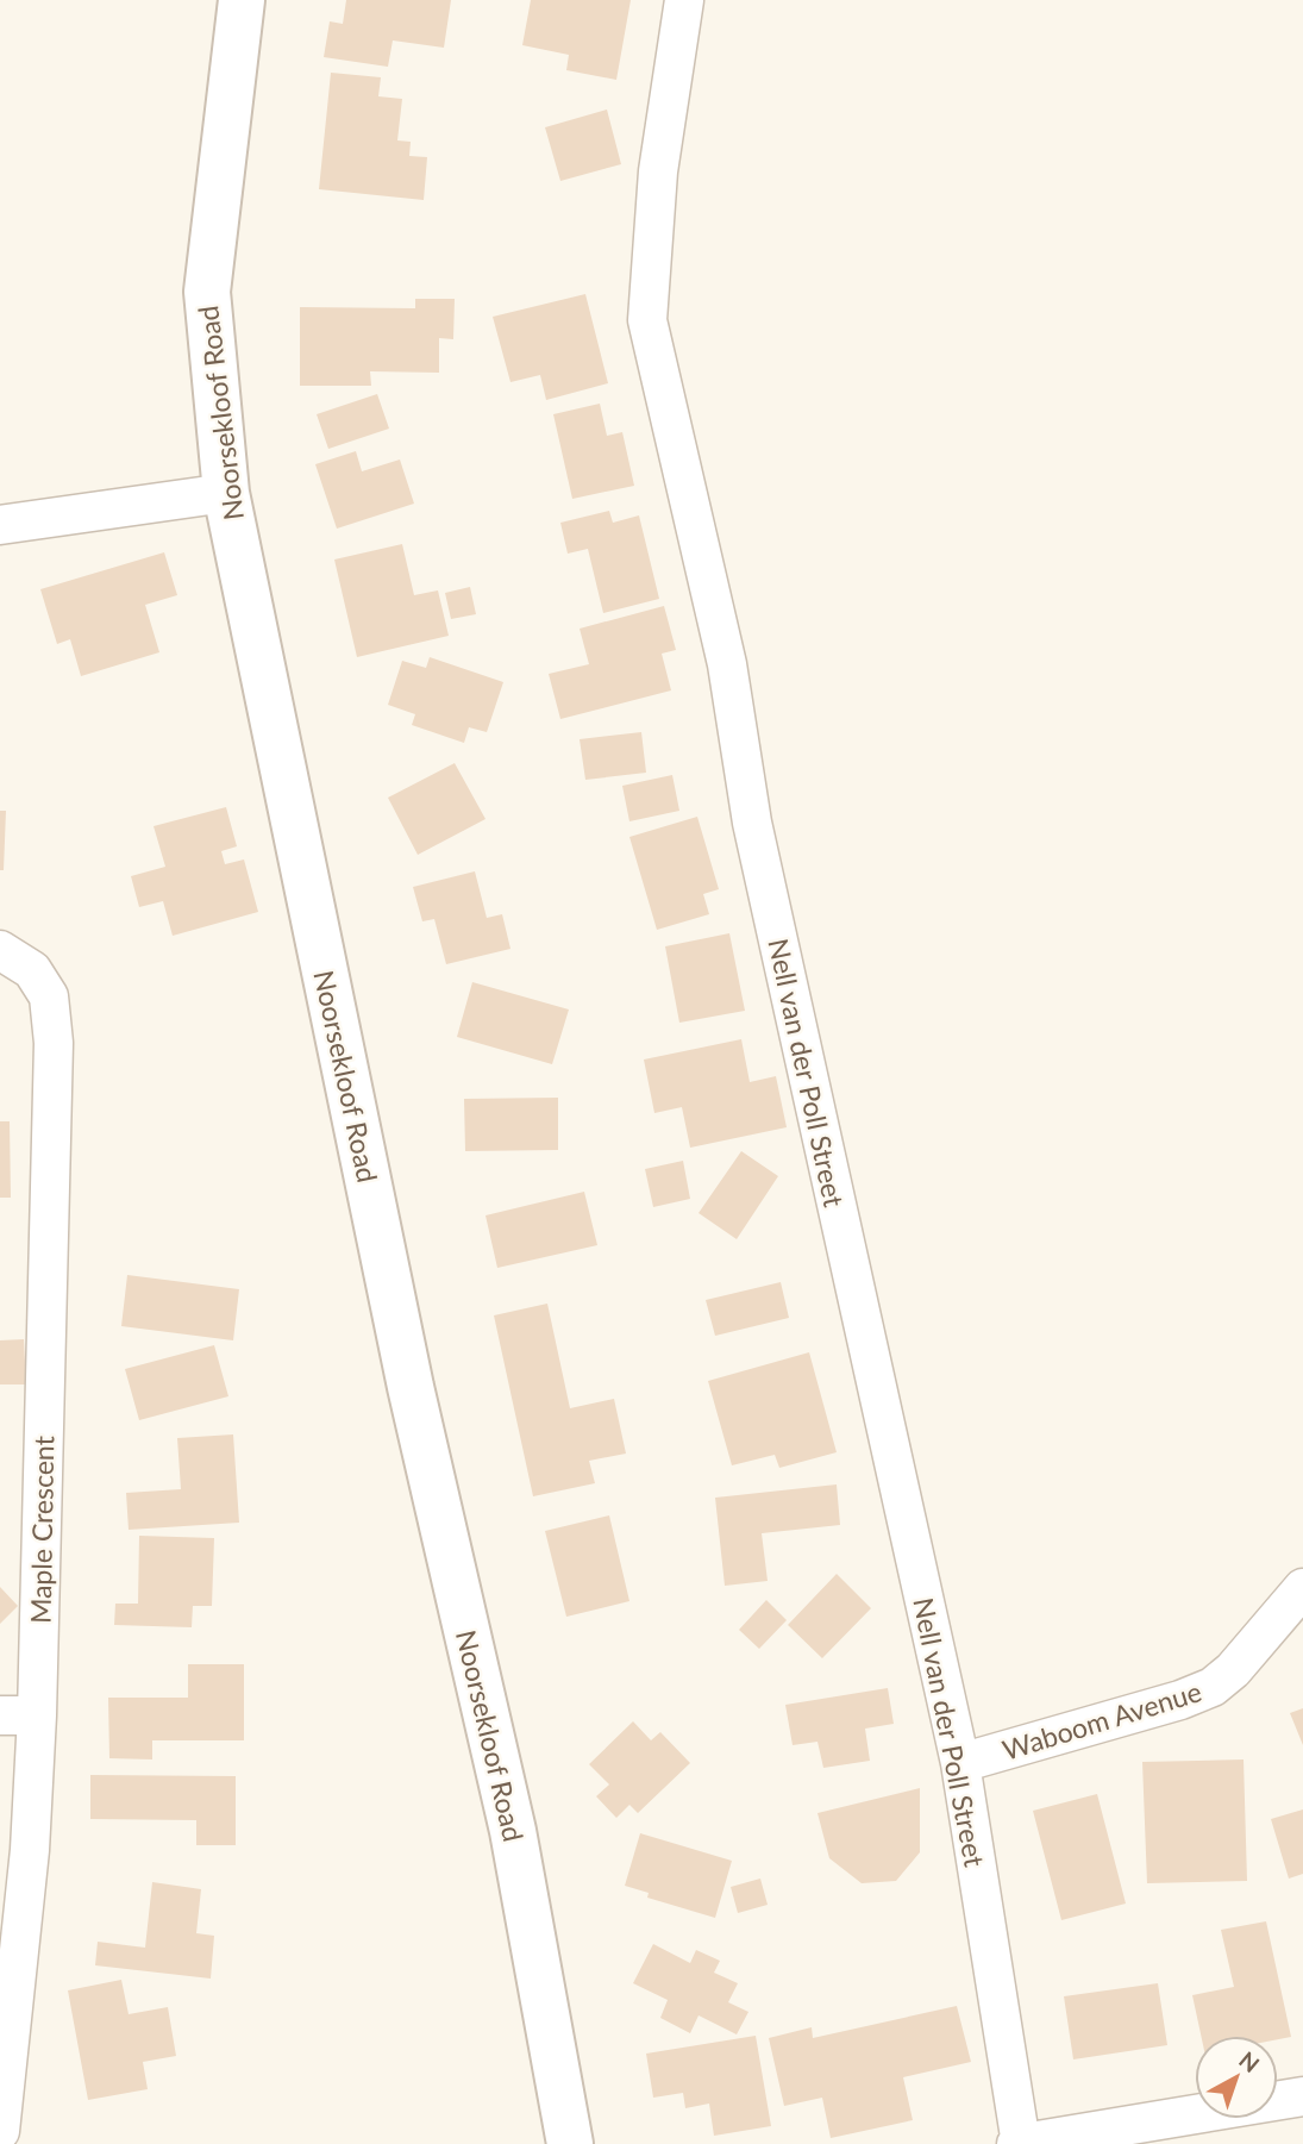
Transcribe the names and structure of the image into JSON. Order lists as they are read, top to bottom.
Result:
{
  "streets": {
    "street": [
      "Noorsekloof Road",
      "Nell van der Poll Street",
      "Maple Crescent",
      "Waboom Avenue"
    ]
  },
  "crossings": [
    ["Nell van der Poll Street", "Waboom Avenue"]
  ],
  "north": "top right"
}
